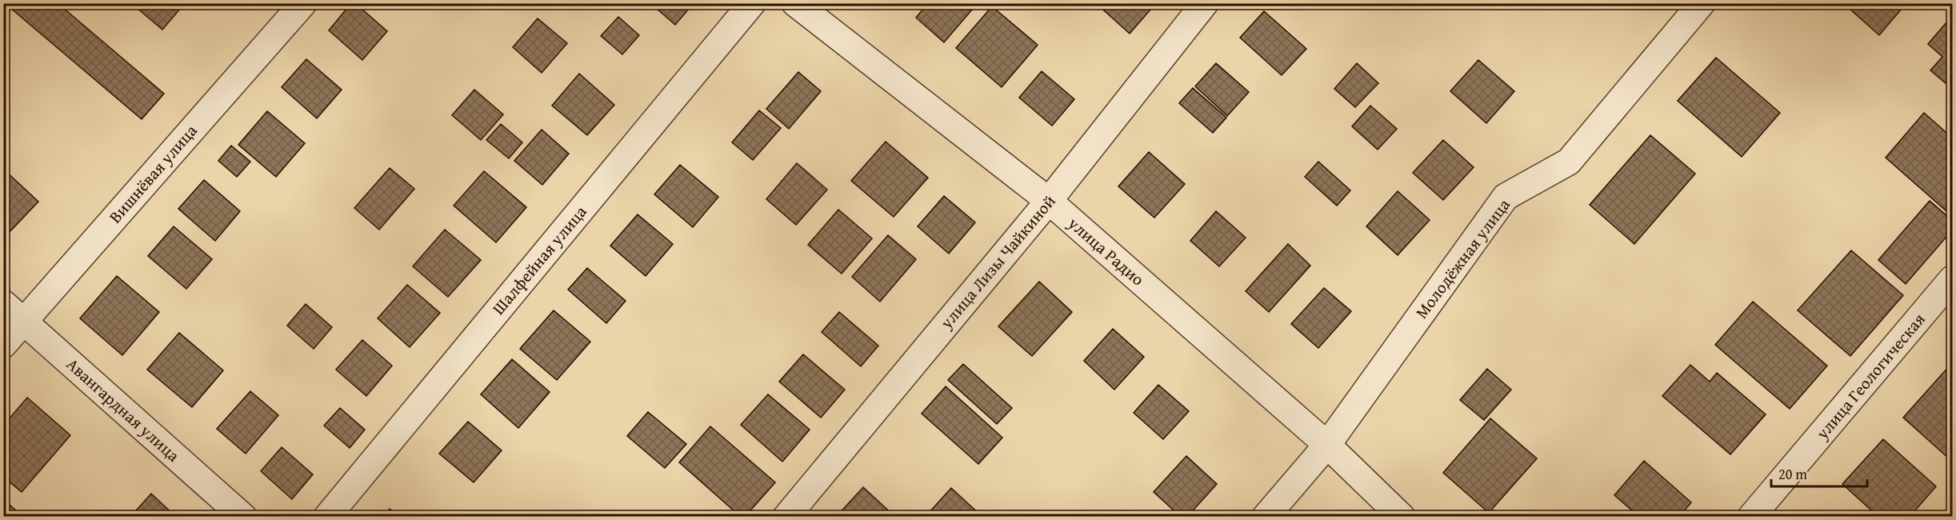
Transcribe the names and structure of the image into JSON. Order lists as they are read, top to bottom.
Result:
{
  "streets": {
    "street": [
      "Вишнёвая улица",
      "улица Радио",
      "Молодёжная улица",
      "Шалфейная улица",
      "улица Лизы Чайкиной",
      "улица Геологическая",
      "Авангардная улица"
    ]
  },
  "crossings": [
    ["Вишнёвая улица", "Авангардная улица"],
    ["улица Радио", "Молодёжная улица"],
    ["улица Радио", "улица Лизы Чайкиной"]
  ],
  "scale_bar": "20 m"
}
